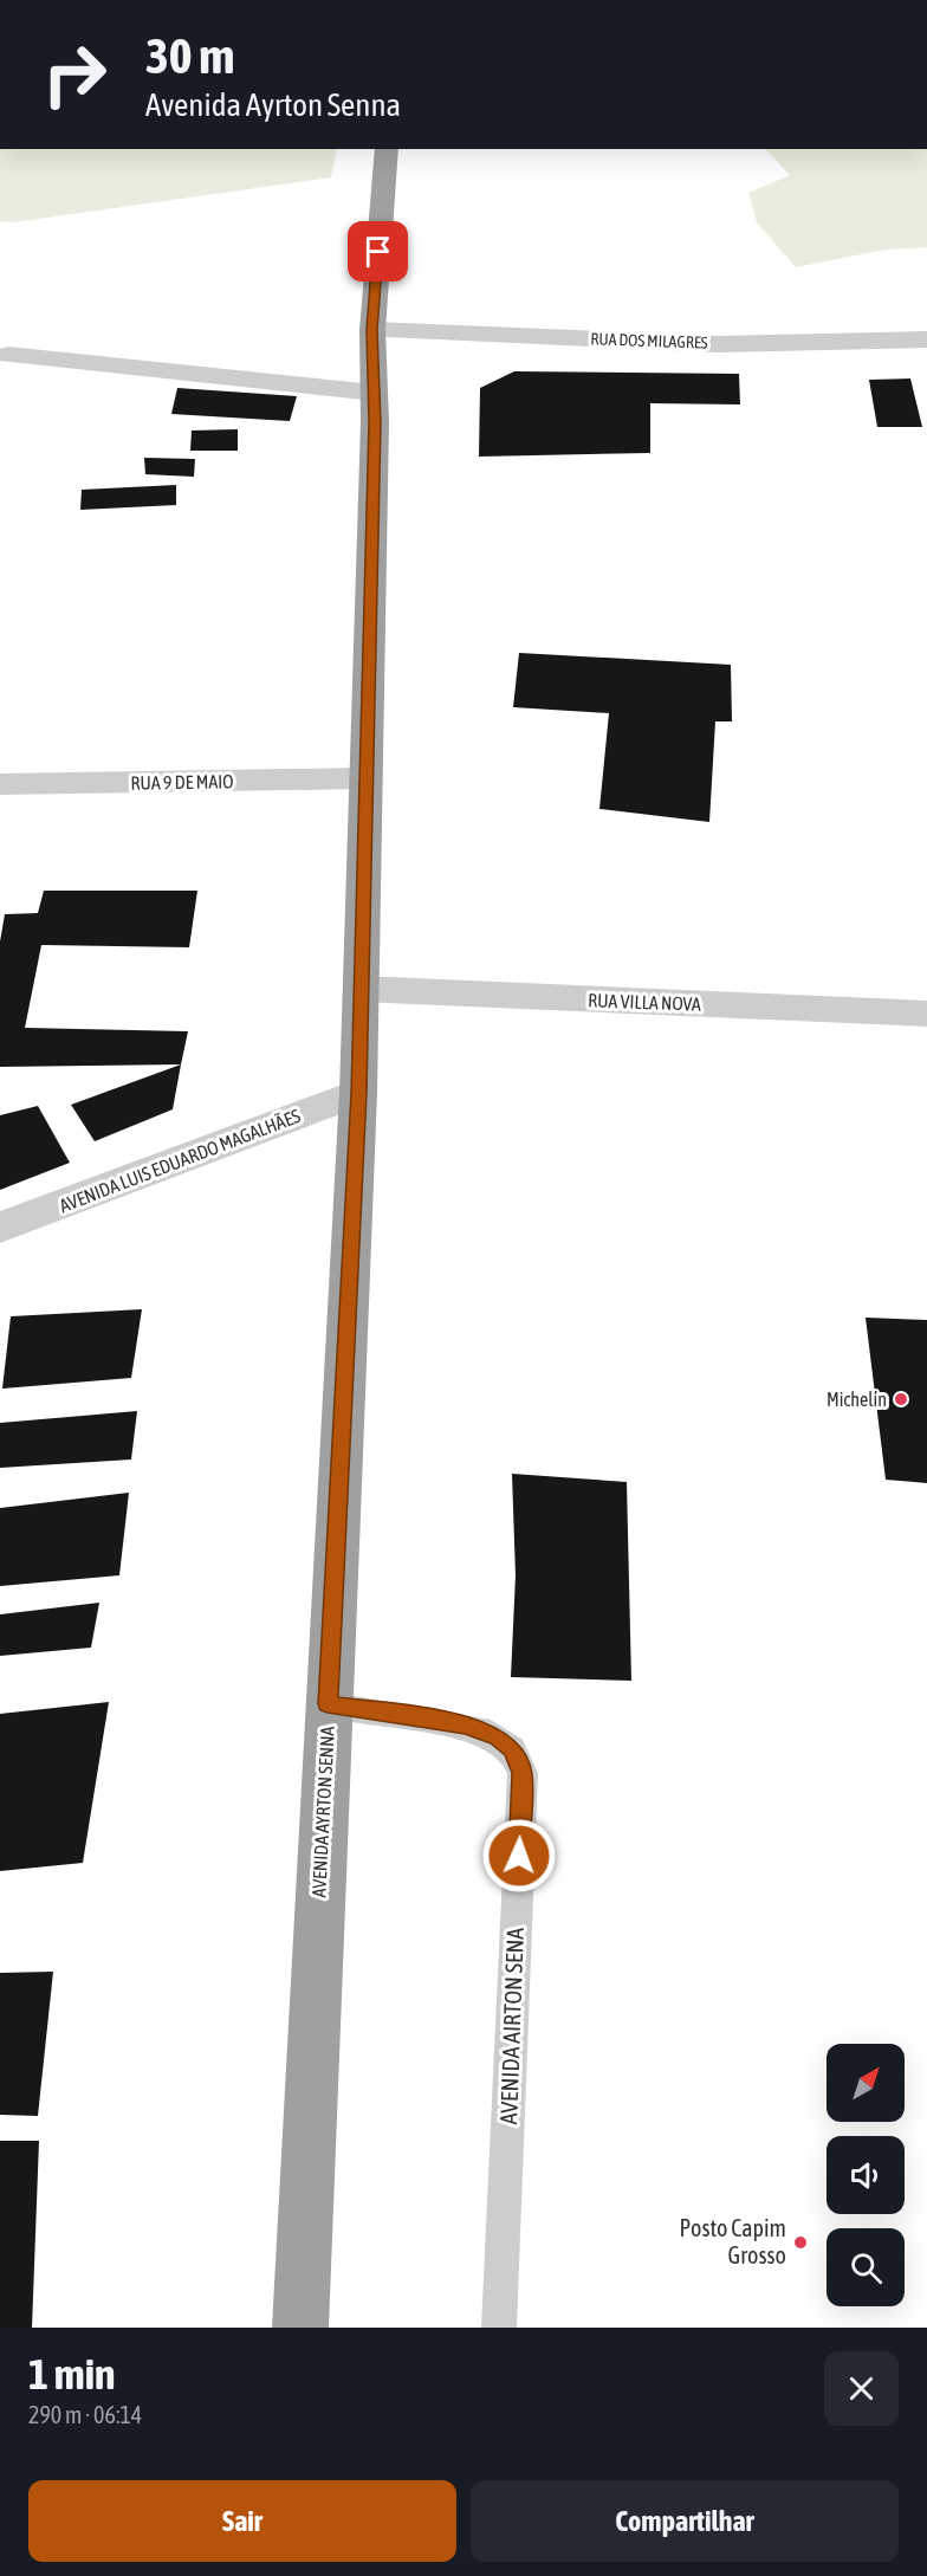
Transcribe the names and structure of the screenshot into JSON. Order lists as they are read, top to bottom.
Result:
{
  "streets": {
    "highway": ["AVENIDA AYRTON SENNA"],
    "street": [
      "RUA DOS MILAGRES",
      "RUA 9 DE MAIO",
      "RUA VILLA NOVA",
      "AVENIDA LUIS EDUARDO MAGALHÃES"
    ],
    "lane": ["AVENIDA AIRTON SENA"]
  },
  "crossings": [
    ["RUA DOS MILAGRES", "AVENIDA AYRTON SENNA"],
    ["RUA 9 DE MAIO", "AVENIDA AYRTON SENNA"],
    ["RUA VILLA NOVA", "AVENIDA AYRTON SENNA"],
    ["AVENIDA LUIS EDUARDO MAGALHÃES", "AVENIDA AYRTON SENNA"],
    ["AVENIDA AYRTON SENNA", "AVENIDA AIRTON SENA"]
  ],
  "places": ["Michelin", "Posto Capim Grosso"],
  "north": "top right",
  "page": {
    "turn": ["30 m", "Avenida Ayrton Senna"],
    "heading": ["1 min", "290 m · 06:14"],
    "buttons": ["Sair", "Compartilhar"]
  }
}
